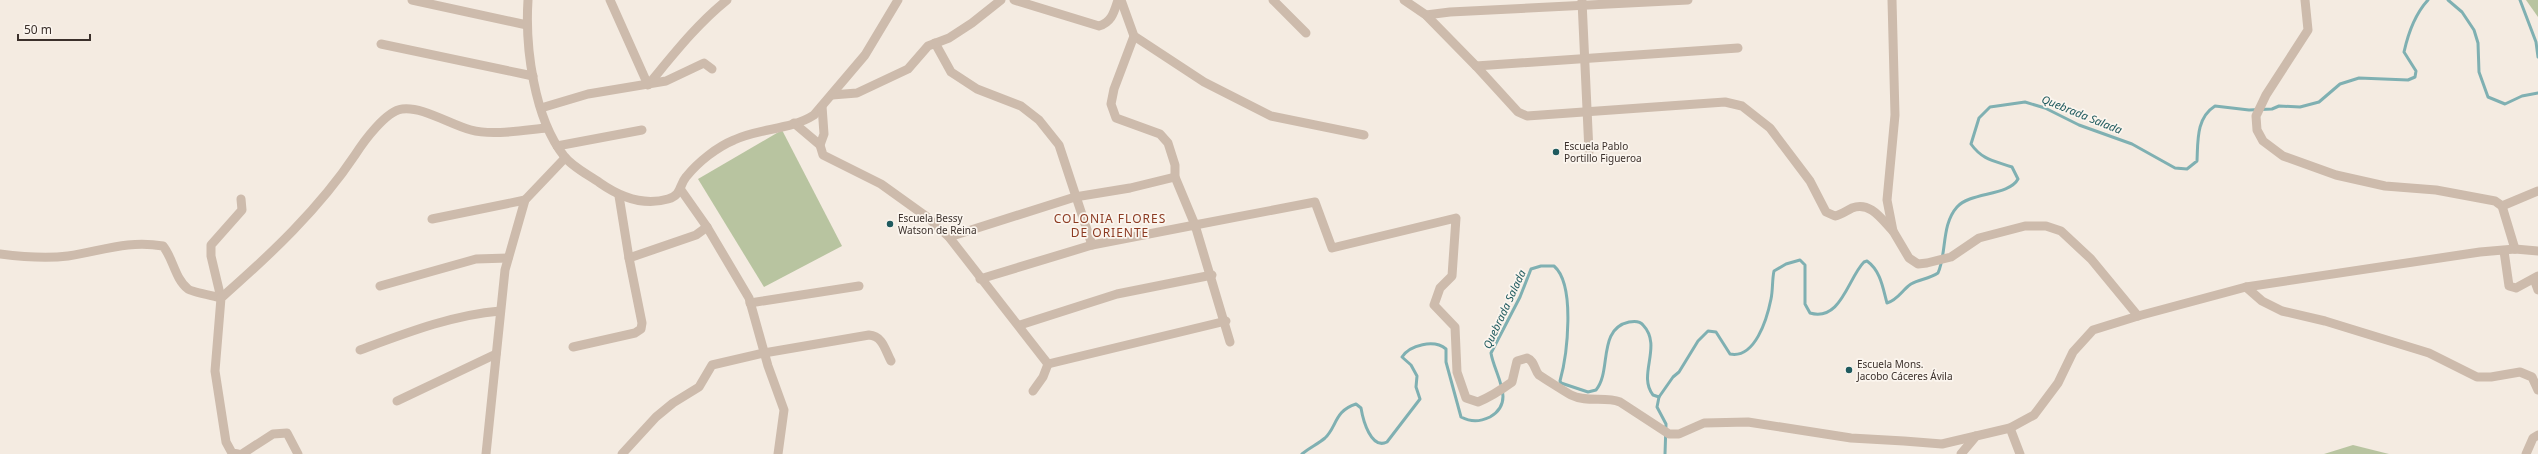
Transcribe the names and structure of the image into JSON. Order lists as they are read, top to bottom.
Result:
{
  "districts": ["COLONIA FLORES DE ORIENTE"],
  "water": ["Quebrada Salada"],
  "places": ["Escuela Pablo Portillo Figueroa", "Escuela Bessy Watson de Reina", "Escuela Mons. Jacobo Cáceres Ávila"],
  "scale_bar": "50 m"
}
